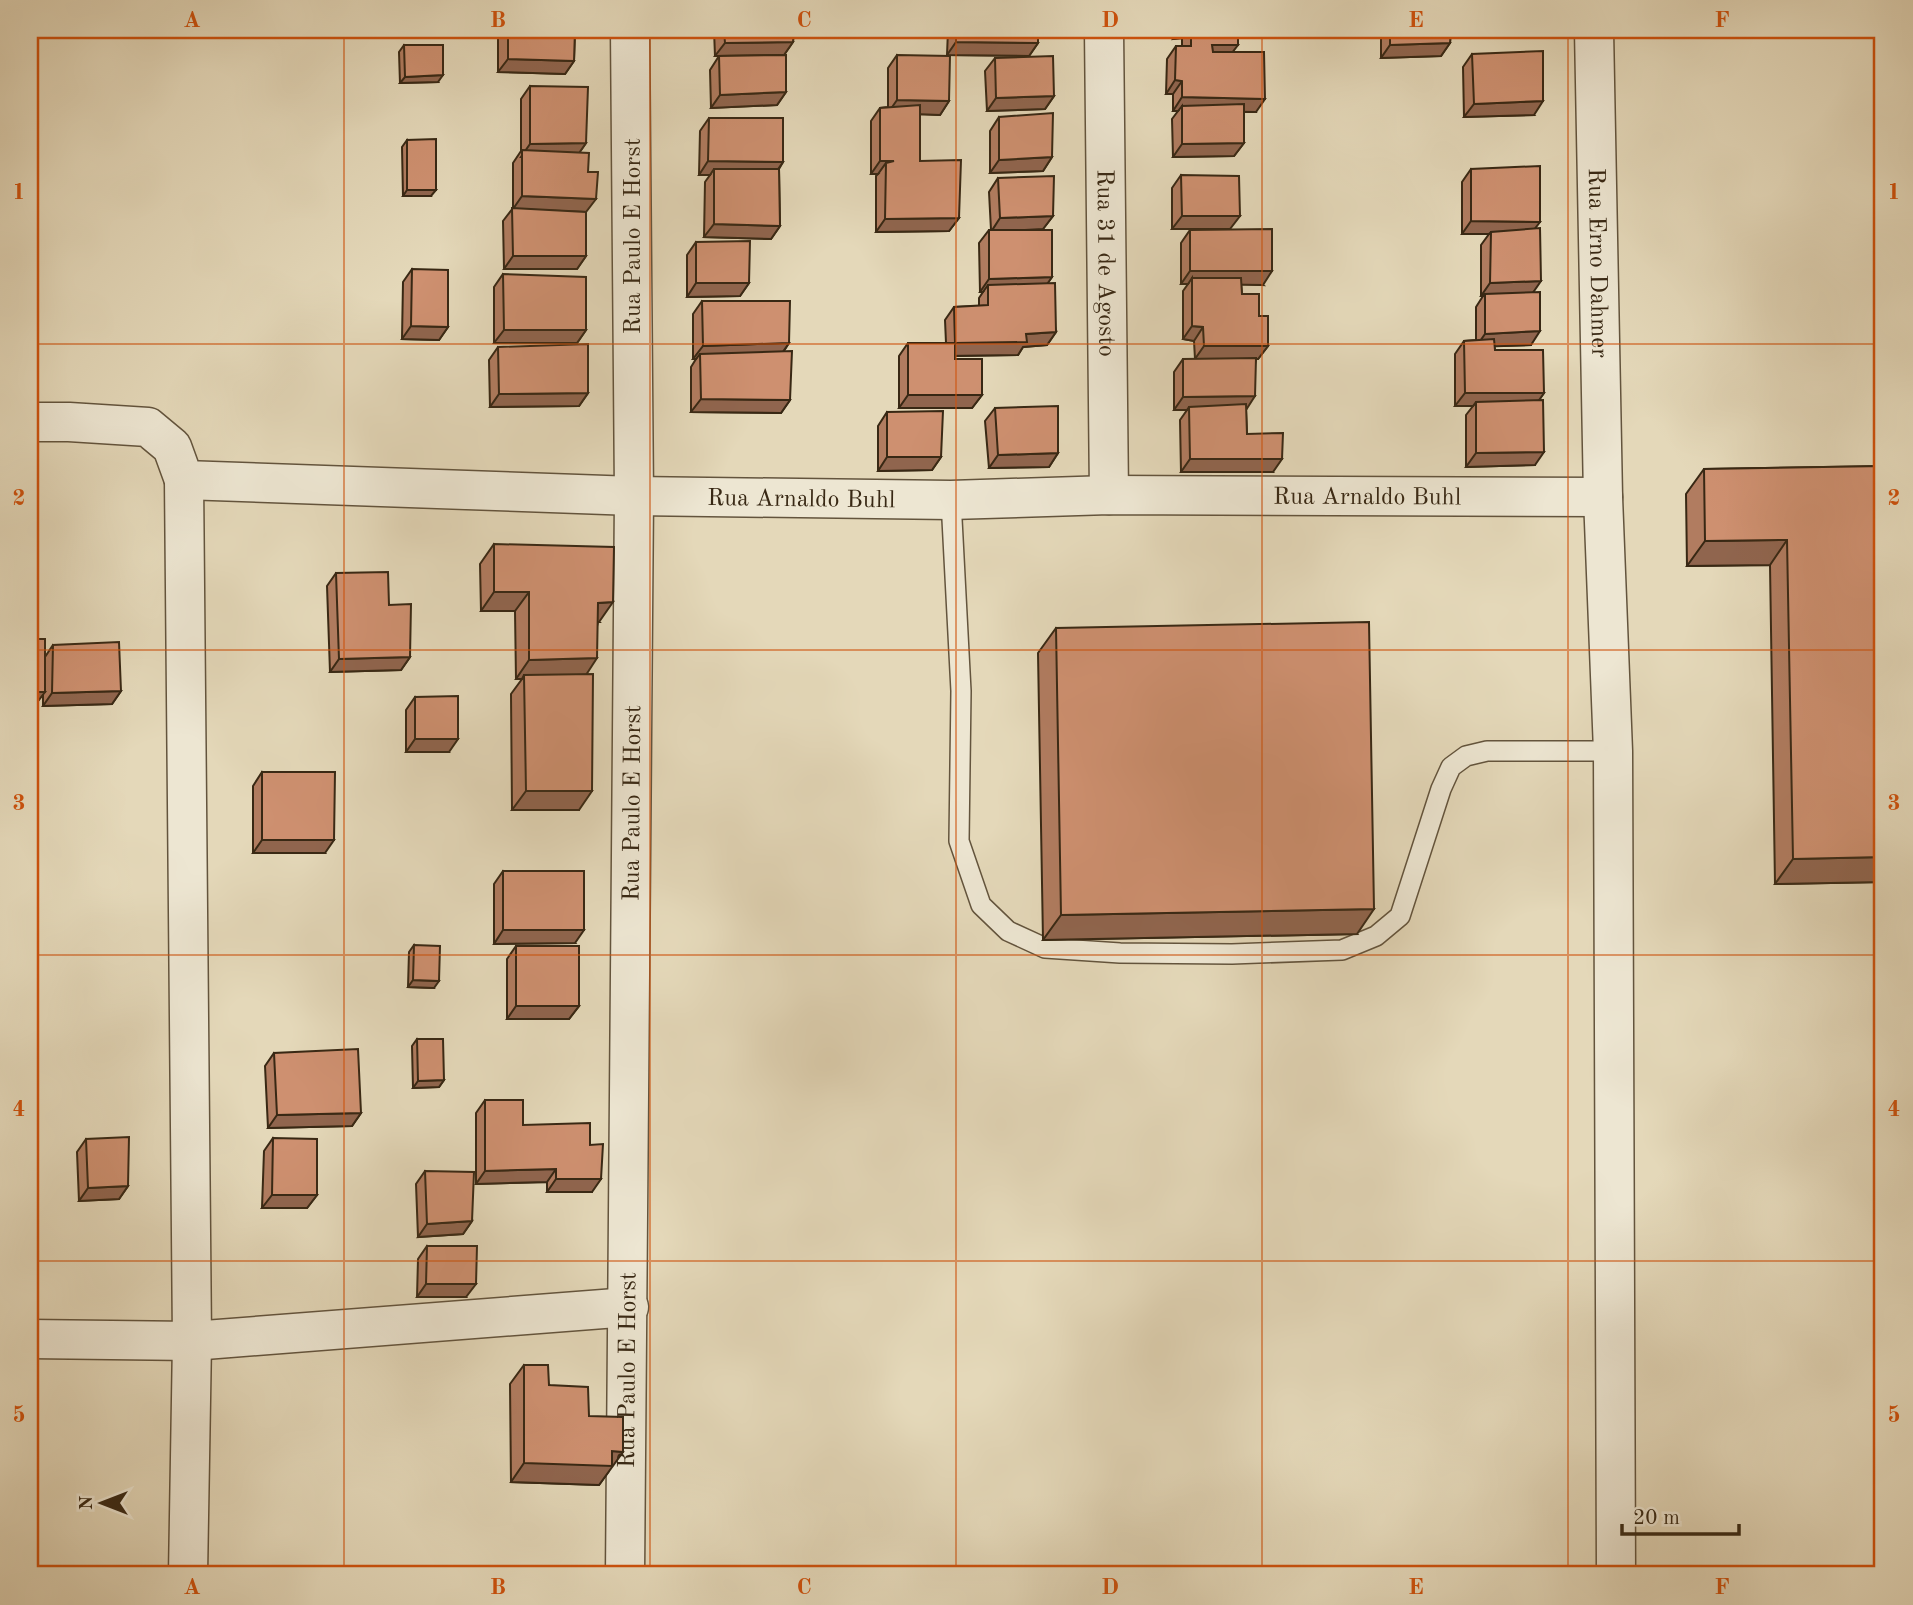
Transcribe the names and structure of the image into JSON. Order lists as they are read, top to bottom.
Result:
{
  "streets": {
    "street": [
      "Rua Paulo E Horst",
      "Rua 31 de Agosto",
      "Rua Erno Dahmer",
      "Rua Arnaldo Buhl"
    ]
  },
  "crossings": [
    ["Rua Paulo E Horst", "Rua Arnaldo Buhl"],
    ["Rua 31 de Agosto", "Rua Arnaldo Buhl"],
    ["Rua Erno Dahmer", "Rua Arnaldo Buhl"]
  ],
  "scale_bar": "20 m",
  "north": "left",
  "grid": {
    "columns": [
      "A",
      "B",
      "C",
      "D",
      "E",
      "F"
    ],
    "rows": [
      "1",
      "2",
      "3",
      "4",
      "5"
    ]
  }
}
